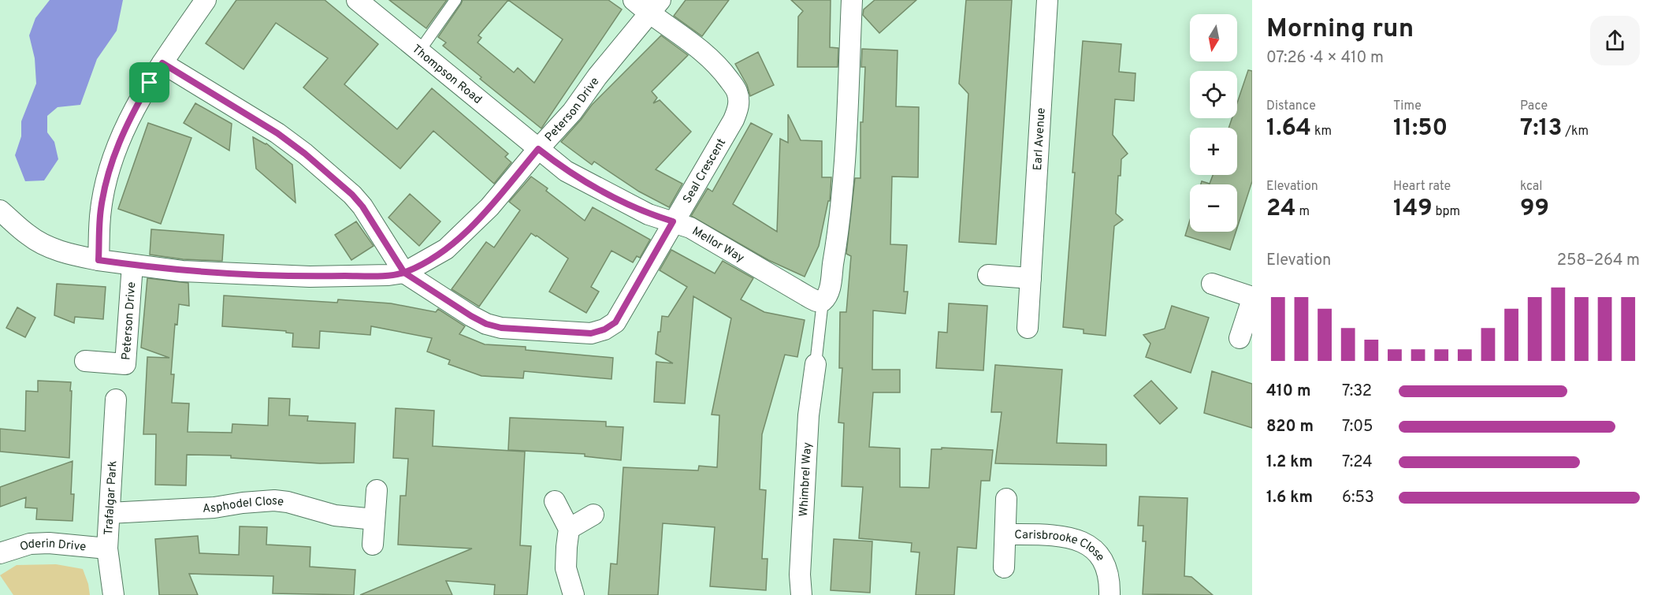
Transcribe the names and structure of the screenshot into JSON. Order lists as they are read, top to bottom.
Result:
{
  "streets": {
    "street": [
      "Thompson Road",
      "Peterson Drive",
      "Earl Avenue",
      "Seal Crescent",
      "Mellor Way",
      "Whimbrel Way",
      "Trafalgar Park",
      "Asphodel Close",
      "Oderin Drive",
      "Carisbrooke Close"
    ]
  },
  "crossings": [
    ["Thompson Road", "Peterson Drive"],
    ["Thompson Road", "Mellor Way"],
    ["Peterson Drive", "Seal Crescent"],
    ["Peterson Drive", "Mellor Way"],
    ["Seal Crescent", "Mellor Way"],
    ["Trafalgar Park", "Asphodel Close"],
    ["Trafalgar Park", "Oderin Drive"]
  ],
  "north": "bottom",
  "page": {
    "heading": ["Morning run", "07:26 · 4 × 410 m"],
    "map_buttons": ["+", "−"],
    "stats": [
      ["Distance", "1.64 km"],
      ["Time", "11:50"],
      ["Pace", "7:13 /km"],
      ["Elevation", "24 m"],
      ["Heart rate", "149 bpm"],
      ["kcal", "99"]
    ],
    "chart": ["Elevation", "258–264 m"],
    "list": [
      {
        "name": "410 m",
        "note": "7:32"
      },
      {
        "name": "820 m",
        "note": "7:05"
      },
      {
        "name": "1.2 km",
        "note": "7:24"
      },
      {
        "name": "1.6 km",
        "note": "6:53"
      }
    ]
  }
}
